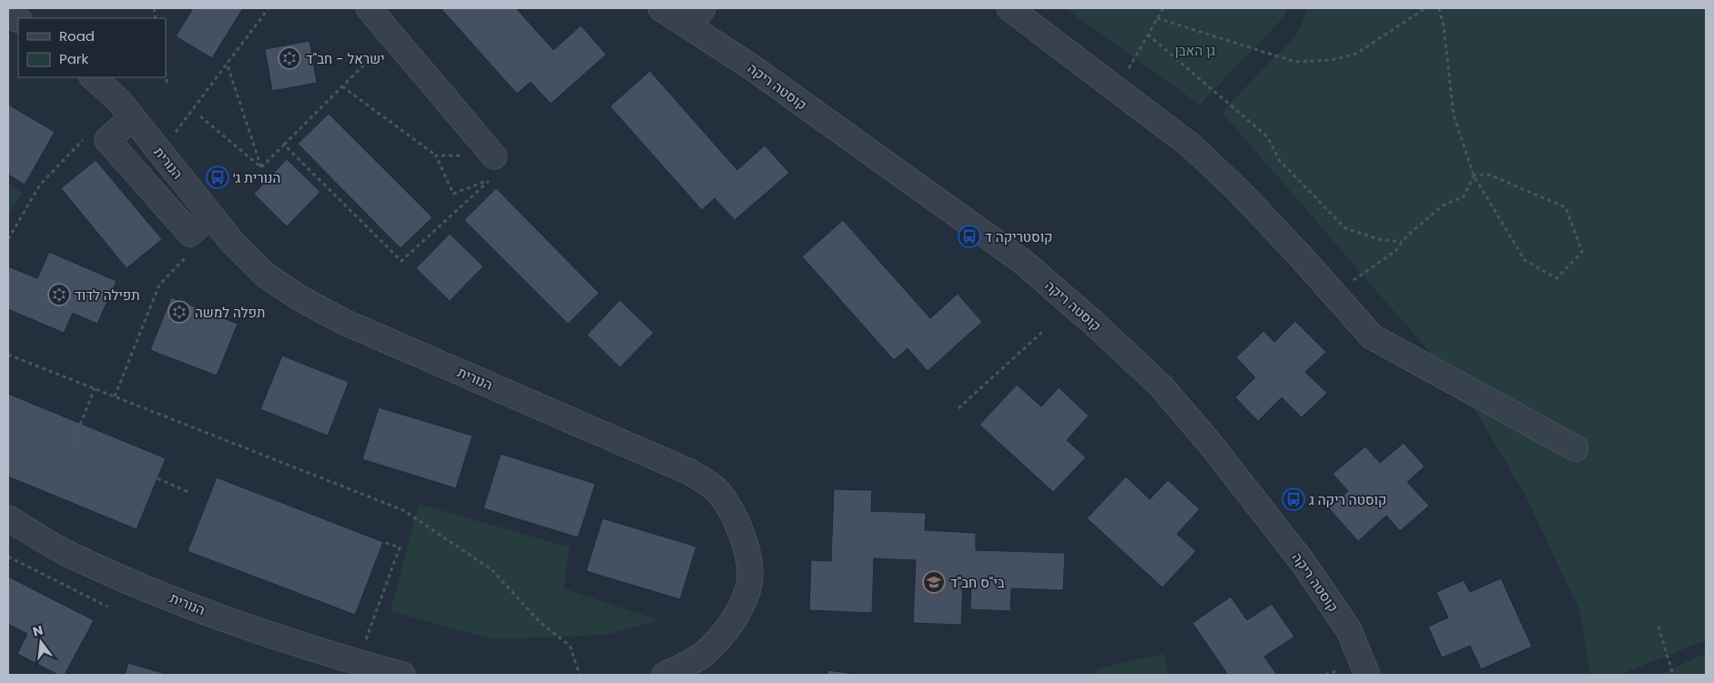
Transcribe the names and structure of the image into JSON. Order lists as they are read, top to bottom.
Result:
{
  "streets": {
    "street": ["קוסטה ריקה", "הנורית"]
  },
  "parks": ["גן האבן"],
  "places": {
    "synagogue": ["ישראל - חב\"ד", "תפילה לדוד", "תפלה למשה"],
    "bus stop": ["הנורית ג׳", "קוסטריקה ד", "קוסטה ריקה ג"],
    "school or university": ["בי\"ס חב\"ד"]
  },
  "legend": ["Road", "Park"],
  "north": "top"
}
